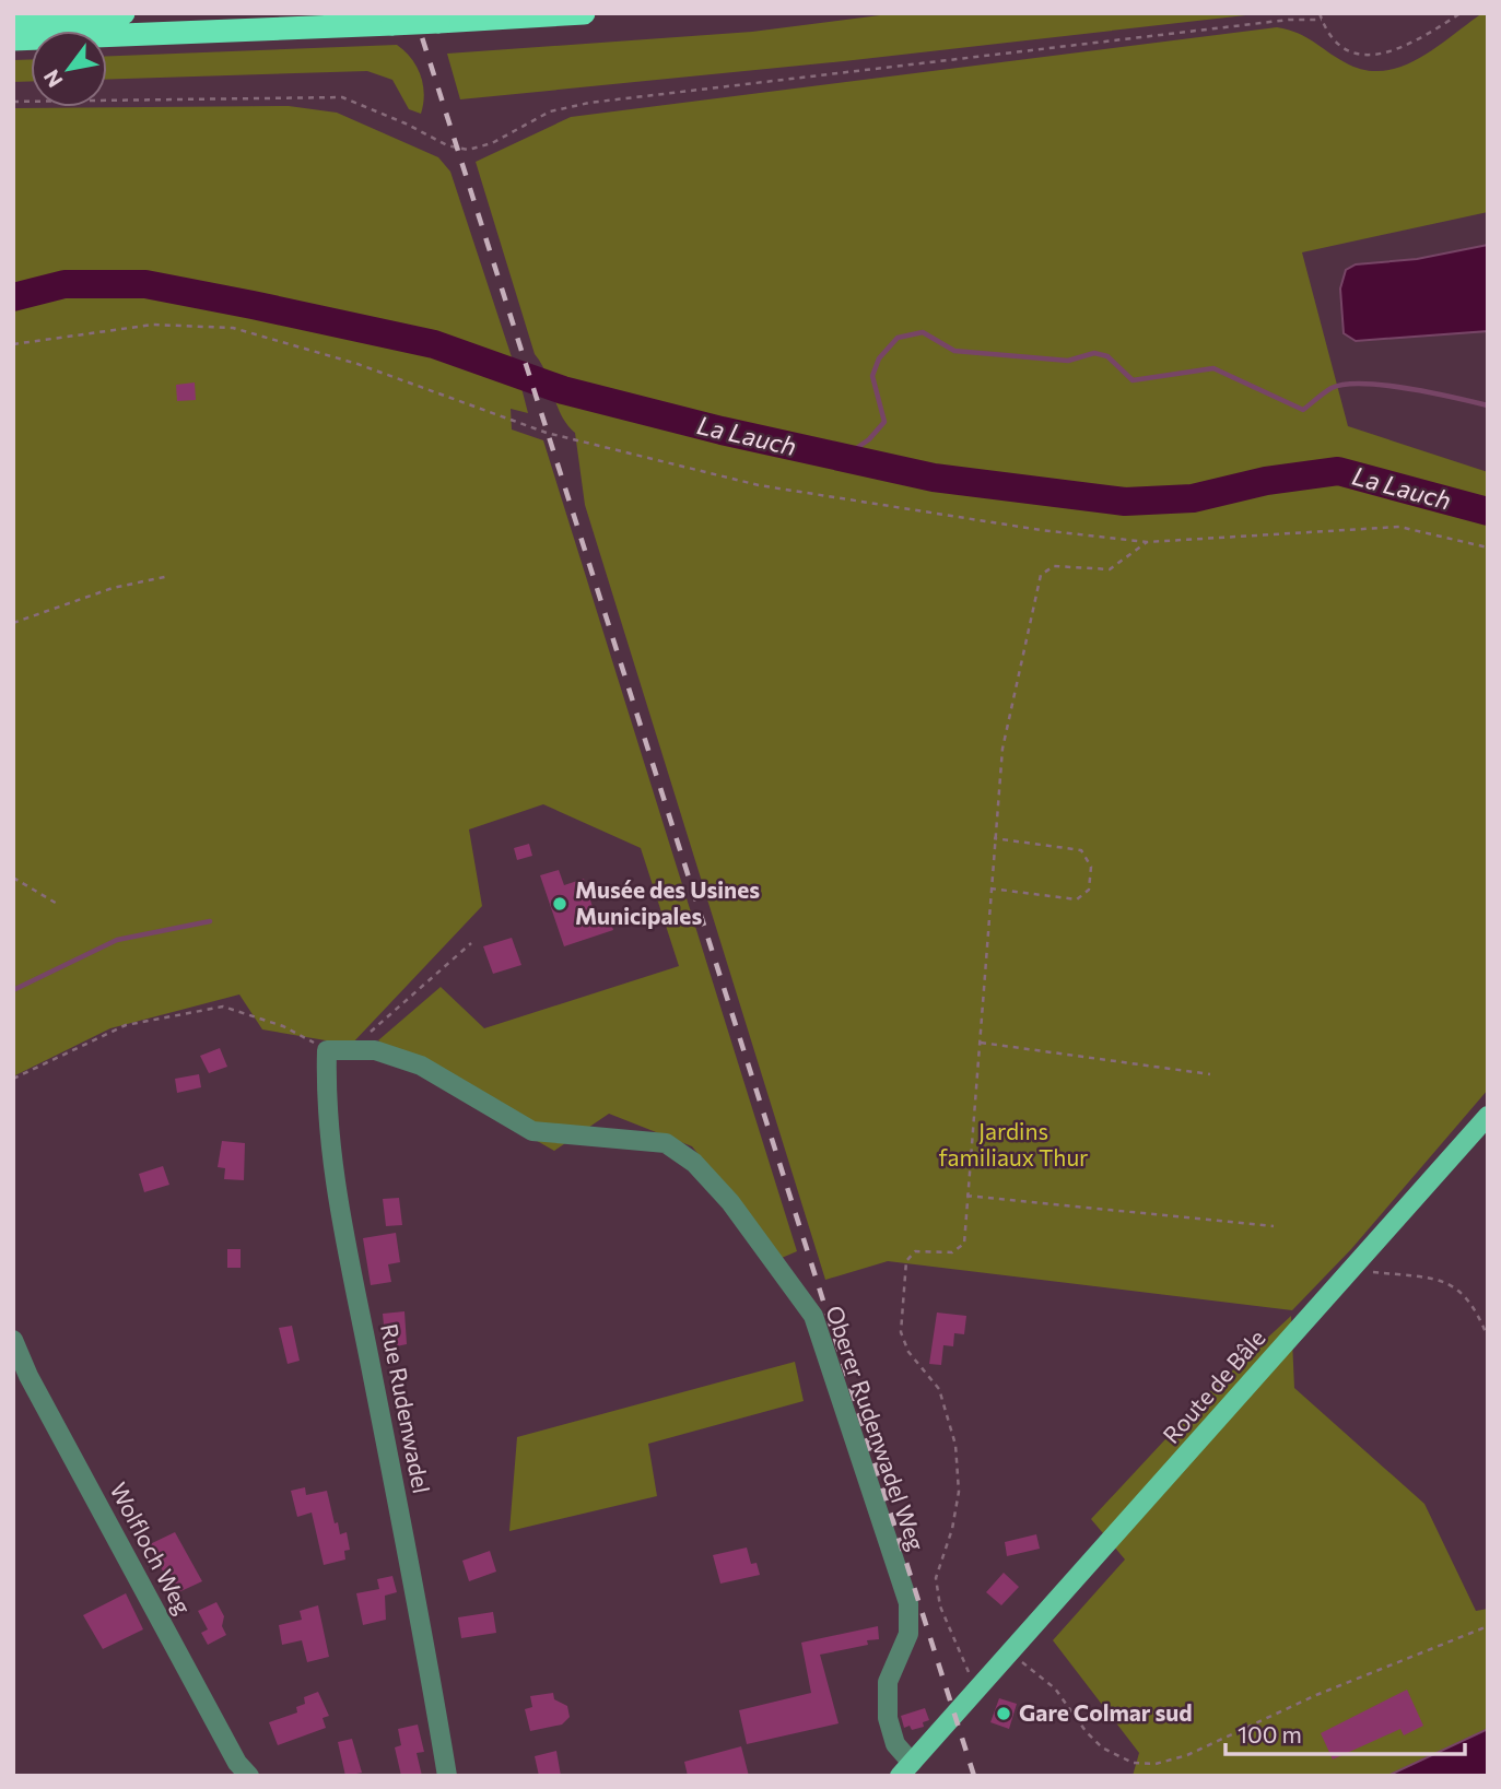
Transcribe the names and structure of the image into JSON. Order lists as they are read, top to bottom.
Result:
{
  "streets": {
    "main road": ["Route de Bâle"],
    "street": ["Rue Rudenwadel", "Oberer Rudenwadel Weg", "Wolfloch Weg"]
  },
  "crossings": [
    ["Route de Bâle", "Oberer Rudenwadel Weg"],
    ["Rue Rudenwadel", "Oberer Rudenwadel Weg"]
  ],
  "water": ["La Lauch"],
  "parks": ["Jardins familiaux Thur"],
  "places": ["Musée des Usines Municipales", "Gare Colmar sud"],
  "scale_bar": "100 m",
  "north": "bottom left"
}
